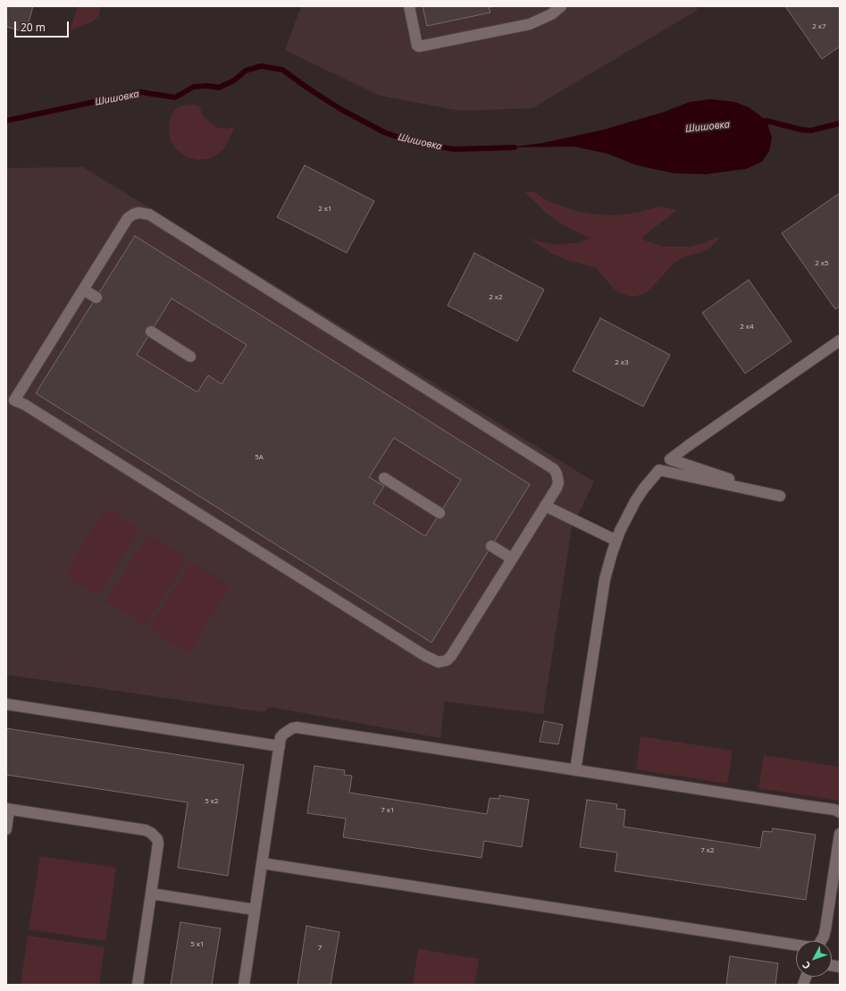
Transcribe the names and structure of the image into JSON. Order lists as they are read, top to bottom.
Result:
{
  "water": ["Шишовка"],
  "house_numbers": [
    "2 к7",
    "2 к1",
    "2 к5",
    "2 к2",
    "2 к4",
    "2 к3",
    "5А",
    "5 к2",
    "7 к1",
    "7 к2",
    "5 к1",
    "7"
  ],
  "scale_bar": "20 m",
  "north": "bottom left"
}
